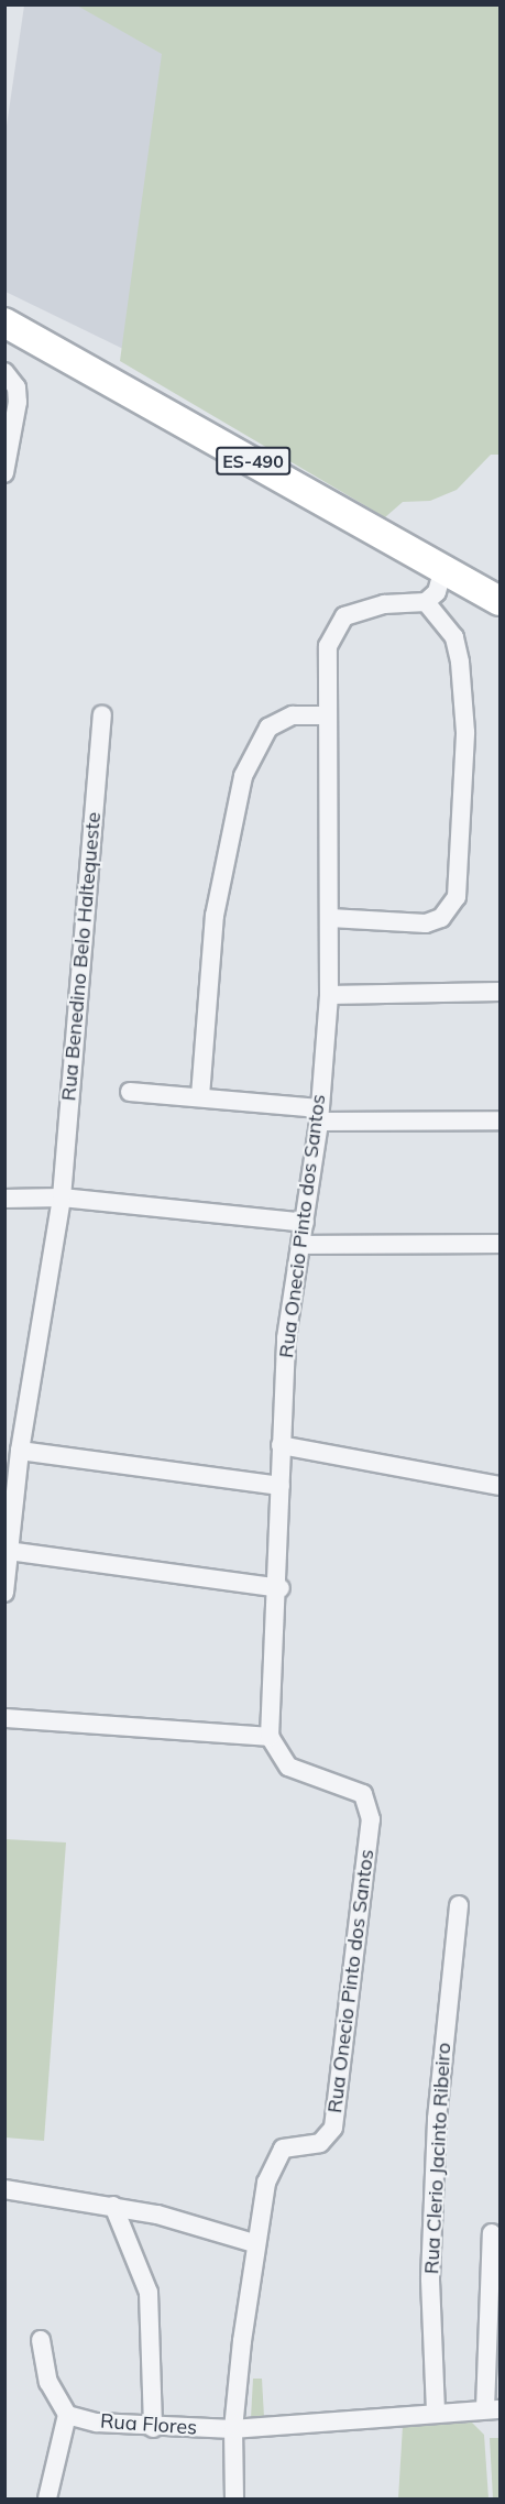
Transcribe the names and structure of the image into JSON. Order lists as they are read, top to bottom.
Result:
{
  "streets": {
    "main road": ["ES-490"],
    "street": [
      "Rua Benedino Belo Haltequeste",
      "Rua Onecio Pinto dos Santos",
      "Rua Clerio Jacinto Ribeiro",
      "Rua Flores"
    ]
  },
  "crossings": [
    ["Rua Onecio Pinto dos Santos", "Rua Flores"],
    ["Rua Clerio Jacinto Ribeiro", "Rua Flores"]
  ]
}
